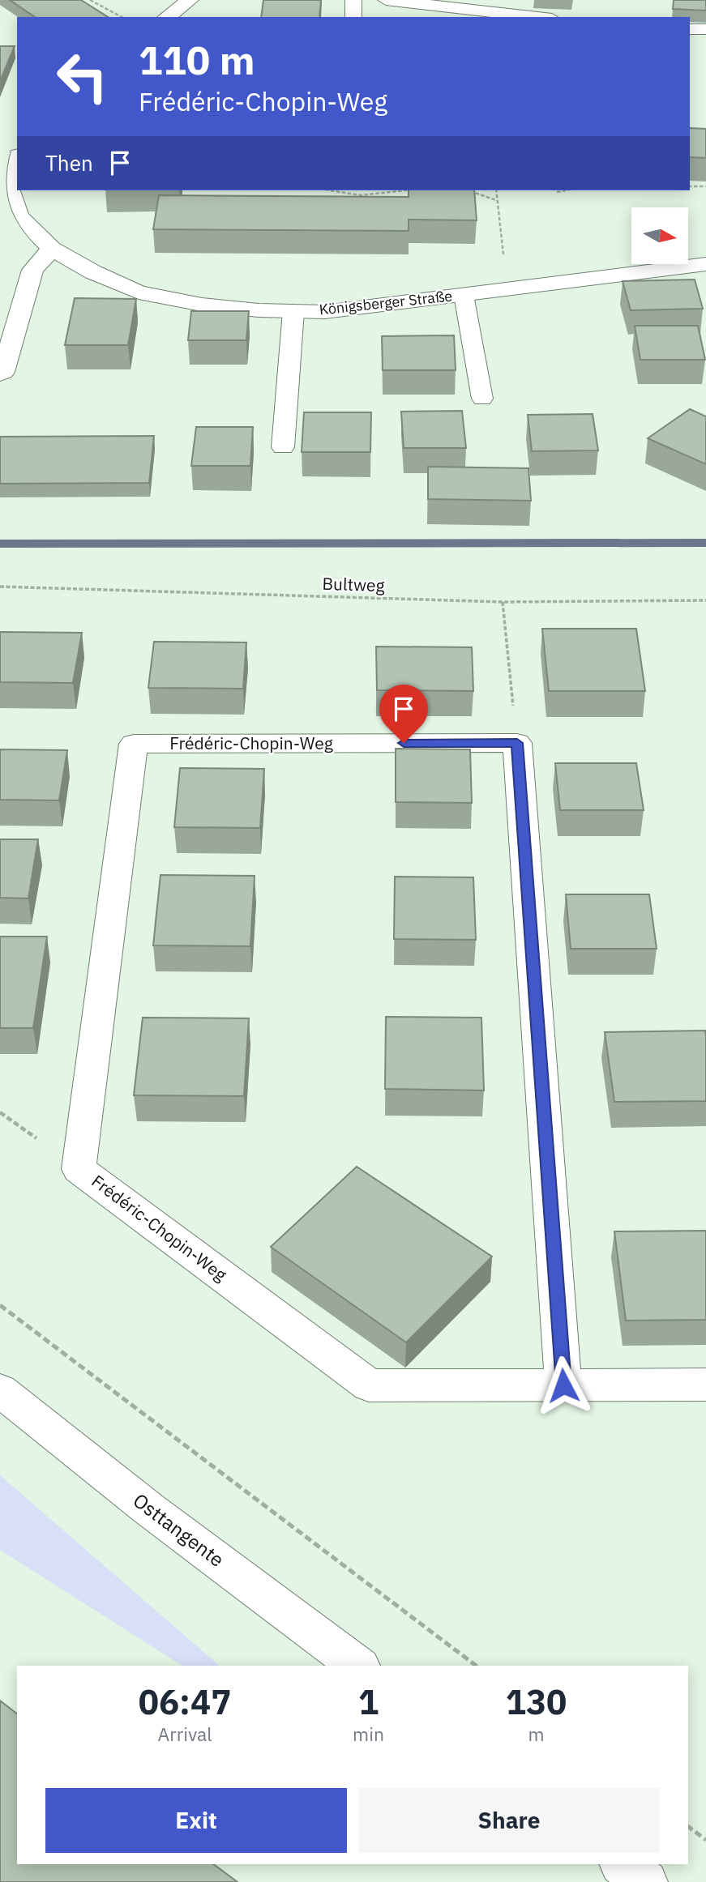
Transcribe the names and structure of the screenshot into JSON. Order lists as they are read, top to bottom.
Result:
{
  "streets": {
    "street": ["Königsberger Straße", "Frédéric-Chopin-Weg", "Osttangente"],
    "path": ["Bultweg"]
  },
  "north": "right",
  "page": {
    "turn": ["110 m", "Frédéric-Chopin-Weg"],
    "then": "Then",
    "eta": [
      "06:47",
      "Arrival",
      "1",
      "min",
      "130",
      "m"
    ],
    "buttons": ["Exit", "Share"]
  }
}
